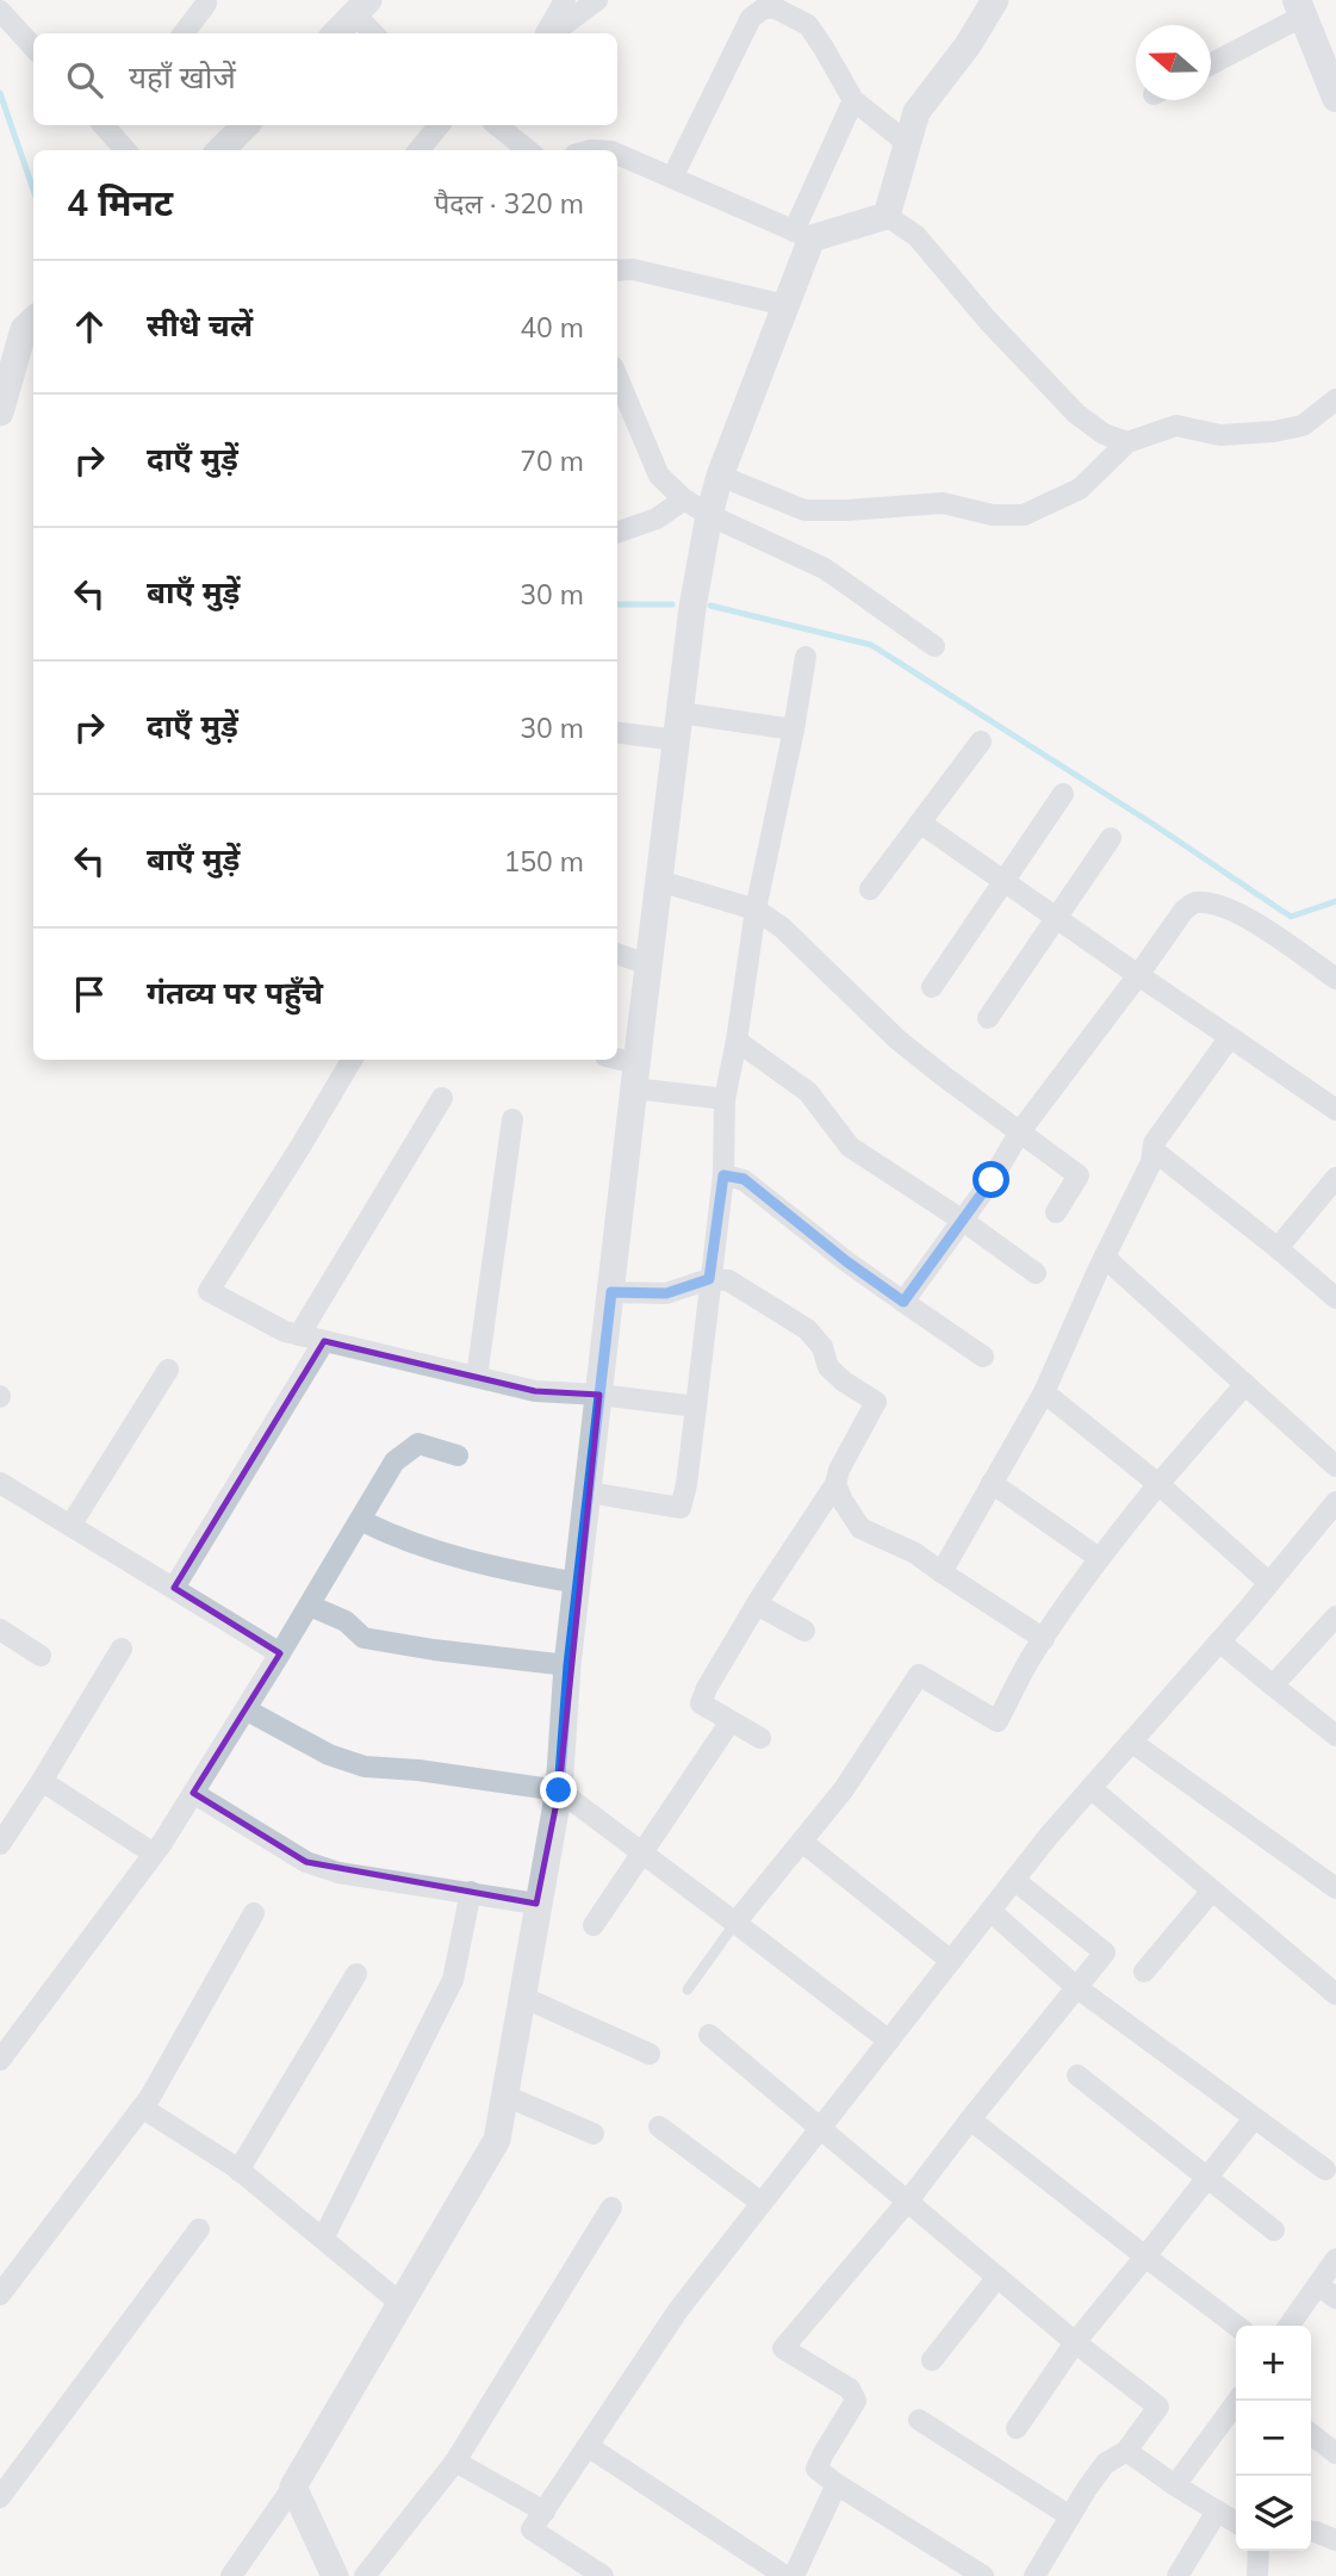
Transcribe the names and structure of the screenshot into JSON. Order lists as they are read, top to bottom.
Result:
{
  "north": "left",
  "page": {
    "search": "यहाँ खोजें",
    "heading": ["4 मिनट", "पैदल · 320 m"],
    "list": [
      ["सीधे चलें", "40 m"],
      ["दाएँ मुड़ें", "70 m"],
      ["बाएँ मुड़ें", "30 m"],
      ["दाएँ मुड़ें", "30 m"],
      ["बाएँ मुड़ें", "150 m"],
      "गंतव्य पर पहुँचे"
    ],
    "map_buttons": ["+", "−"]
  }
}
